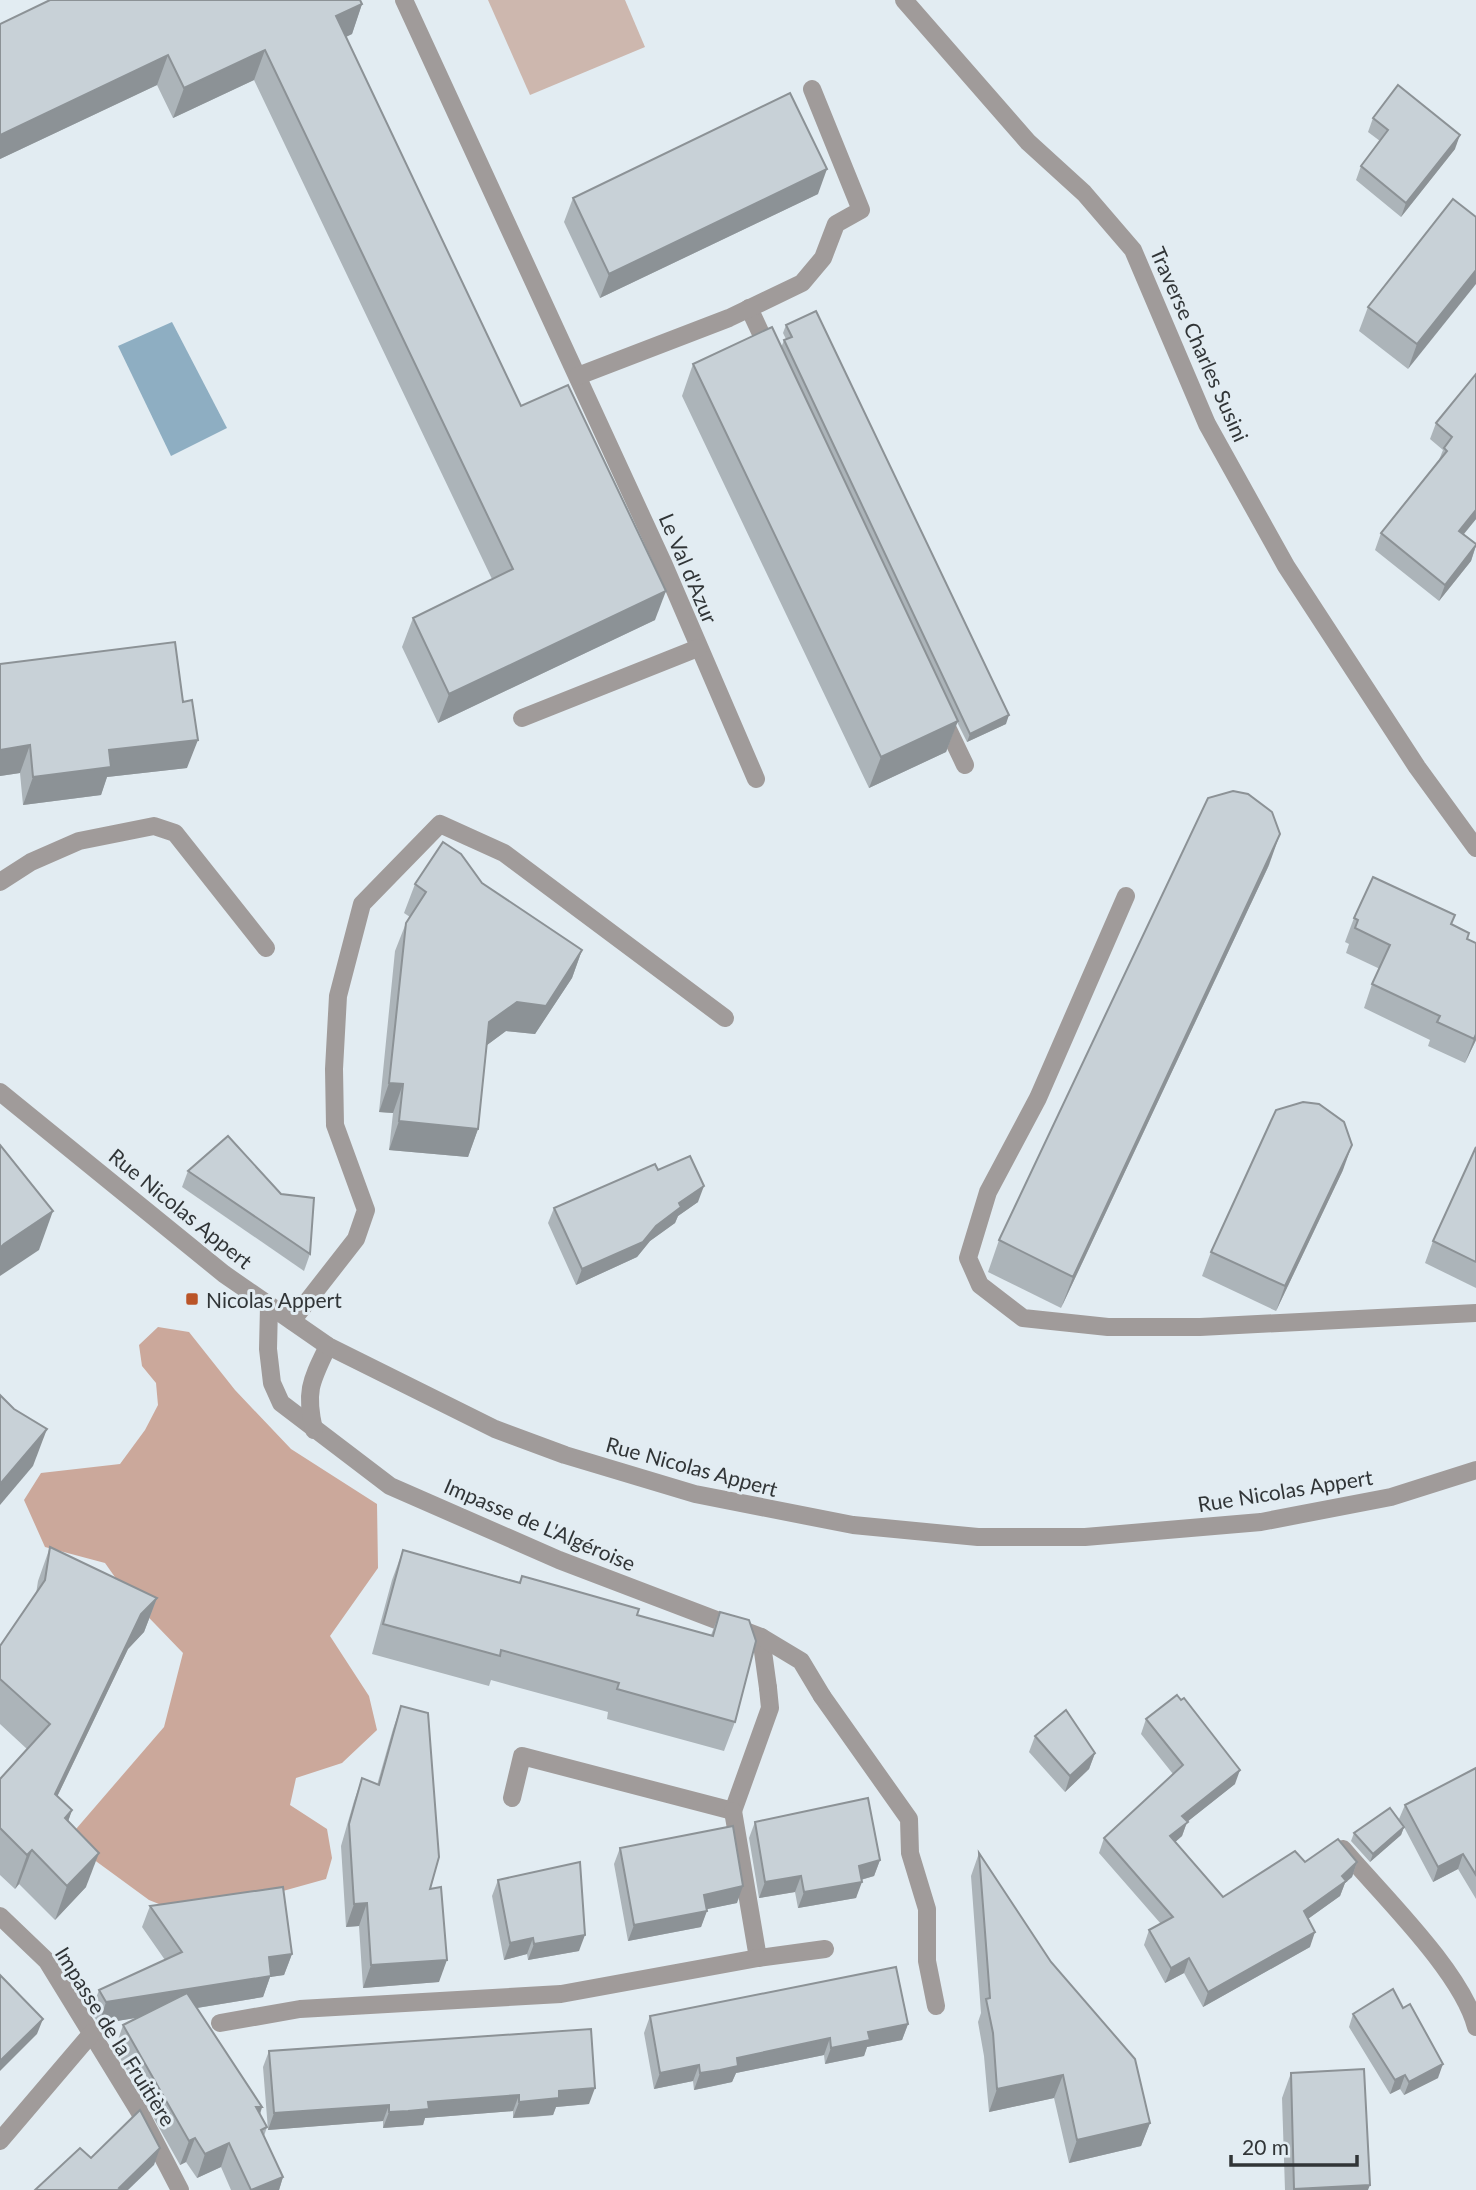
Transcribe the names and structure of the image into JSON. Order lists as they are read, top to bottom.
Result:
{
  "streets": {
    "street": [
      "Traverse Charles Susini",
      "Le Val d'Azur",
      "Rue Nicolas Appert",
      "Impasse de L'Algéroise",
      "Impasse de la Fruitière"
    ]
  },
  "crossings": [
    ["Rue Nicolas Appert", "Impasse de L'Algéroise"]
  ],
  "places": {
    "transit": ["Nicolas Appert"]
  },
  "scale_bar": "20 m"
}
